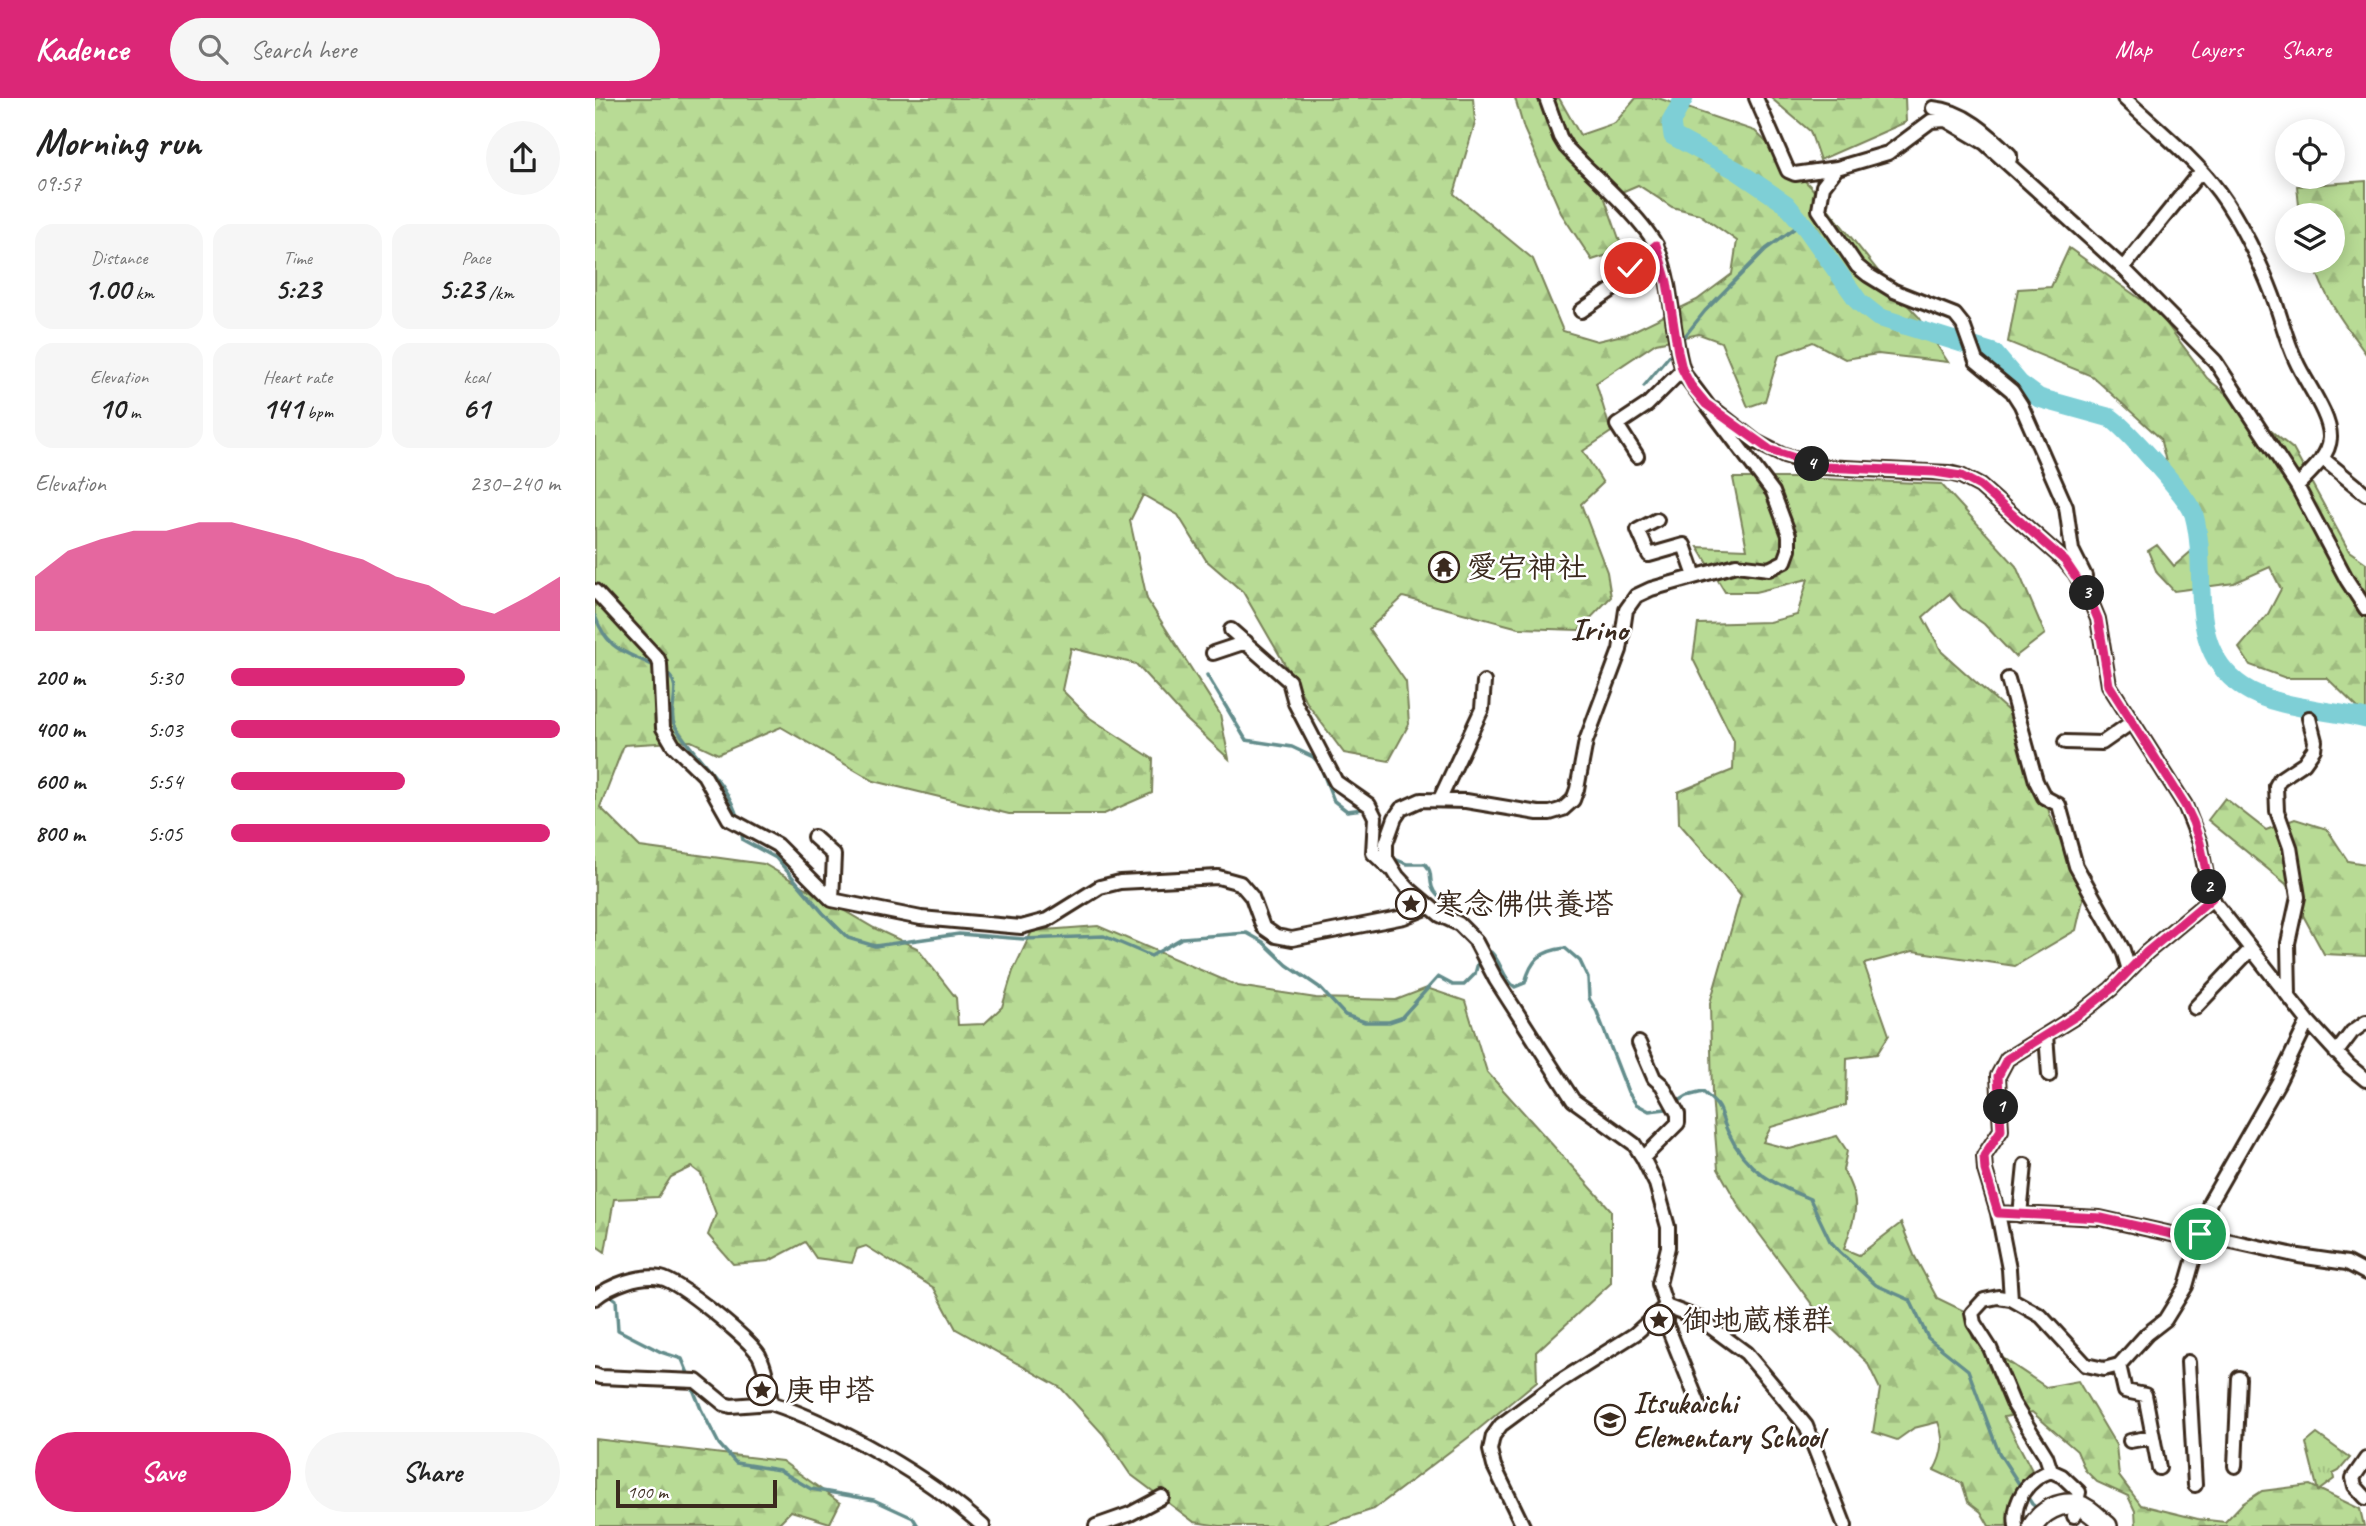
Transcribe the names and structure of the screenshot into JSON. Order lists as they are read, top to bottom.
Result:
{
  "districts": ["Irino"],
  "places": {
    "temple": ["愛宕神社"],
    "place": ["寒念佛供養塔", "御地蔵様群", "庚申塔"],
    "school or university": ["Itsukaichi Elementary School"]
  },
  "scale_bar": "100 m",
  "page": {
    "header": "Kadence",
    "search": "Search here",
    "nav": ["Map", "Layers", "Share"],
    "heading": ["Morning run", "09:57"],
    "stats": [
      ["Distance", "1.00 km"],
      ["Time", "5:23"],
      ["Pace", "5:23 /km"],
      ["Elevation", "10 m"],
      ["Heart rate", "141 bpm"],
      ["kcal", "61"]
    ],
    "pins": [
      "4",
      "3",
      "2",
      "1"
    ],
    "chart": ["Elevation", "230–240 m"],
    "list": [
      {
        "name": "200 m",
        "note": "5:30"
      },
      {
        "name": "400 m",
        "note": "5:03"
      },
      {
        "name": "600 m",
        "note": "5:54"
      },
      {
        "name": "800 m",
        "note": "5:05"
      }
    ],
    "buttons": ["Save", "Share"],
    "scale": "100 m"
  }
}
